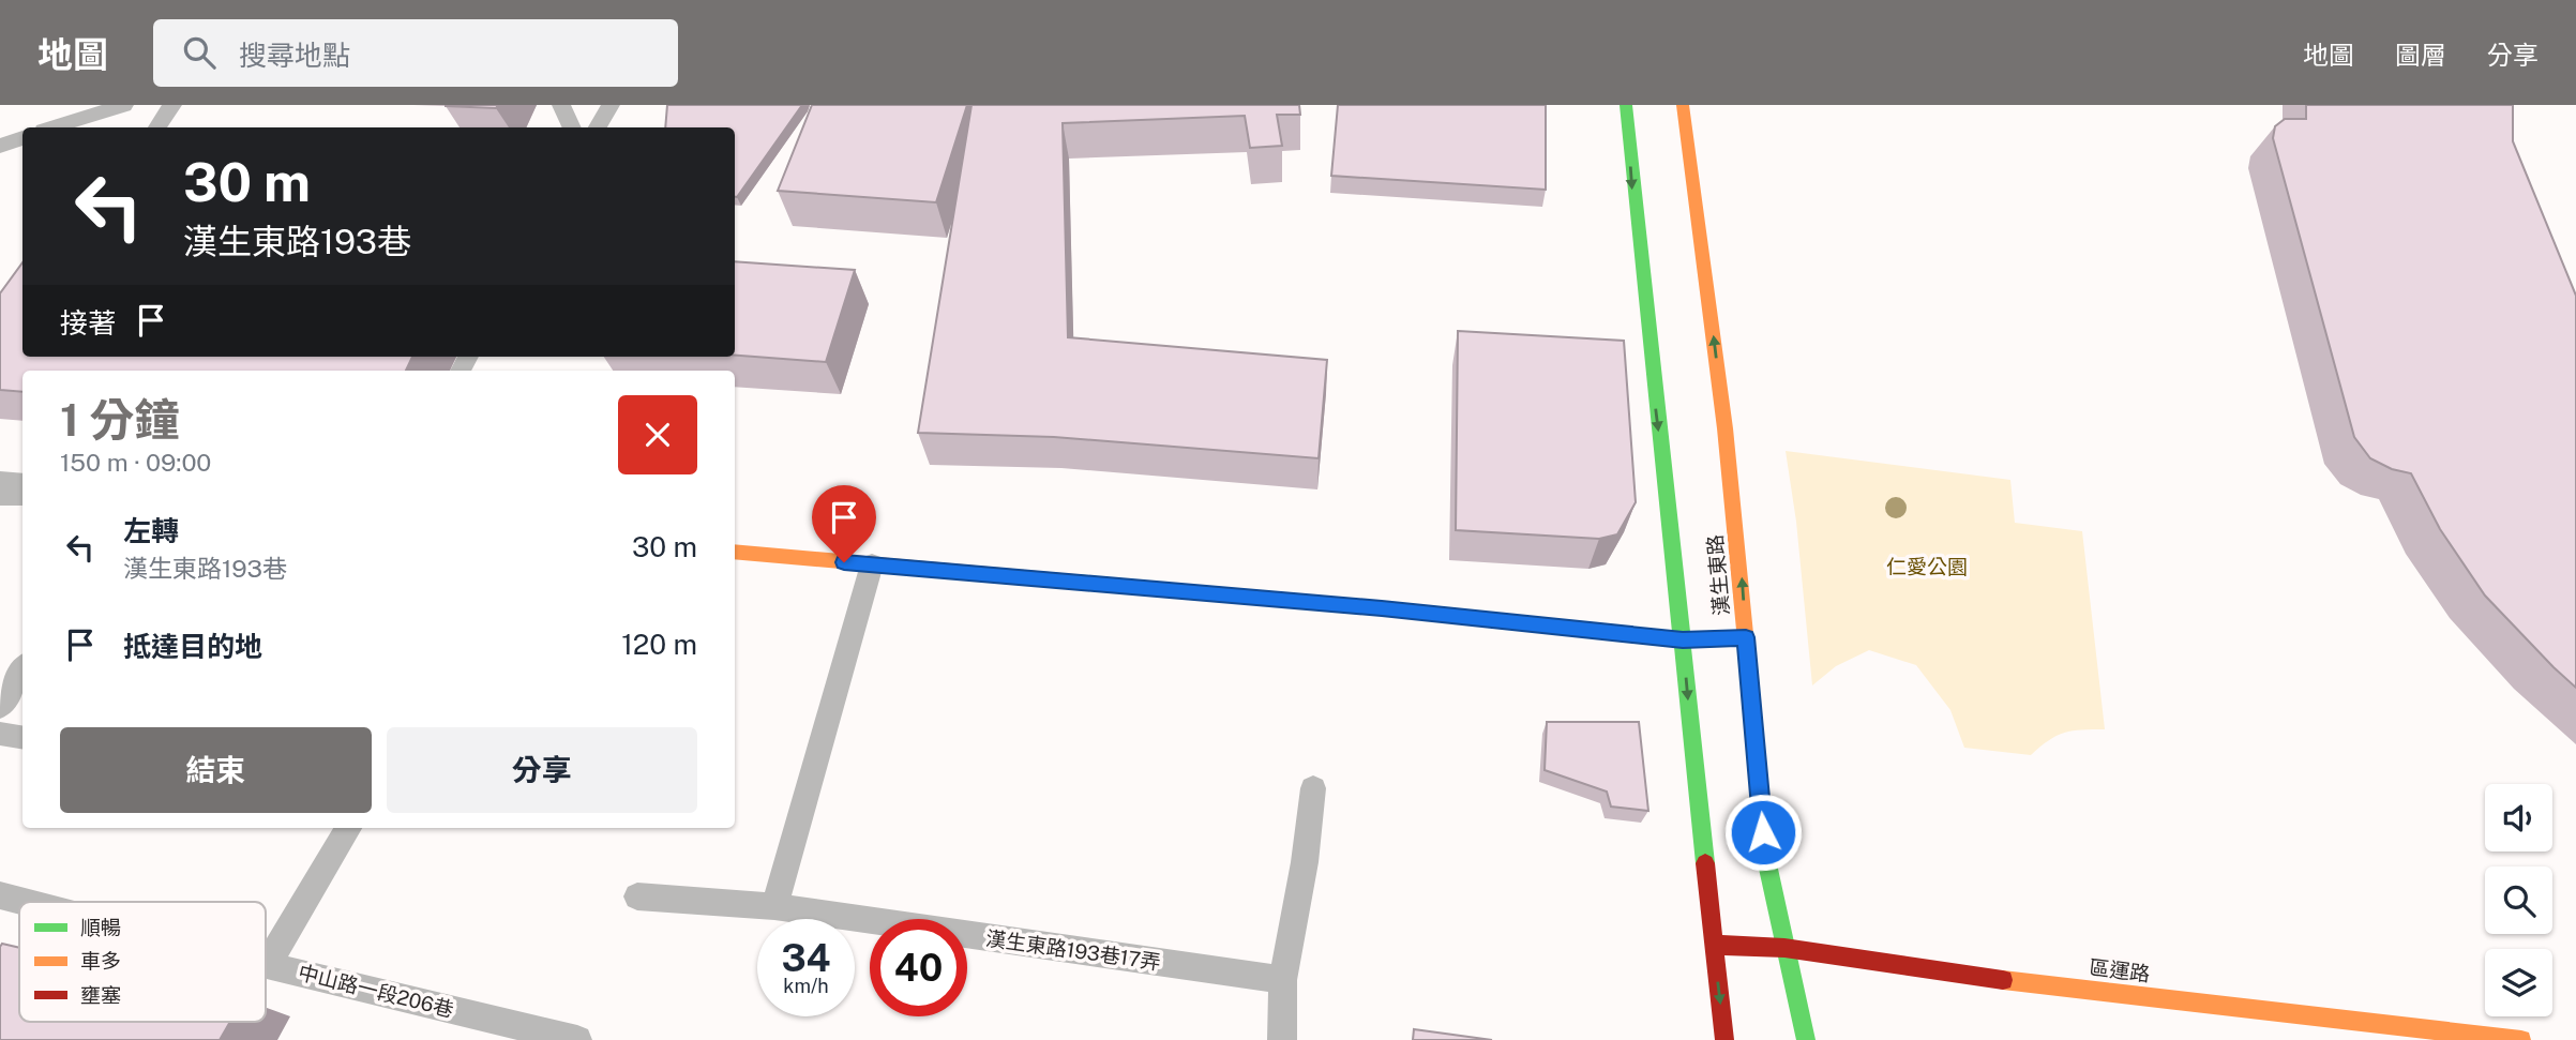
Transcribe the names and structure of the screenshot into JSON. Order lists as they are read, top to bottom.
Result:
{
  "streets": {
    "street": ["漢生東路", "區運路"],
    "lane": ["漢生東路193巷17弄", "中山路一段206巷"]
  },
  "crossings": [
    ["漢生東路", "區運路"]
  ],
  "parks": ["仁愛公園"],
  "legend": ["順暢", "車多", "壅塞"],
  "page": {
    "header": "地圖",
    "search": "搜尋地點",
    "nav": ["地圖", "圖層", "分享"],
    "turn": ["30 m", "漢生東路193巷"],
    "then": "接著",
    "heading": ["1 分鐘", "150 m · 09:00"],
    "list": [
      {
        "name": "左轉",
        "note": "漢生東路193巷",
        "value": "30 m"
      },
      {
        "name": "抵達目的地",
        "value": "120 m"
      }
    ],
    "buttons": ["結束", "分享"],
    "speed": "34 km/h",
    "limit": "40"
  }
}
